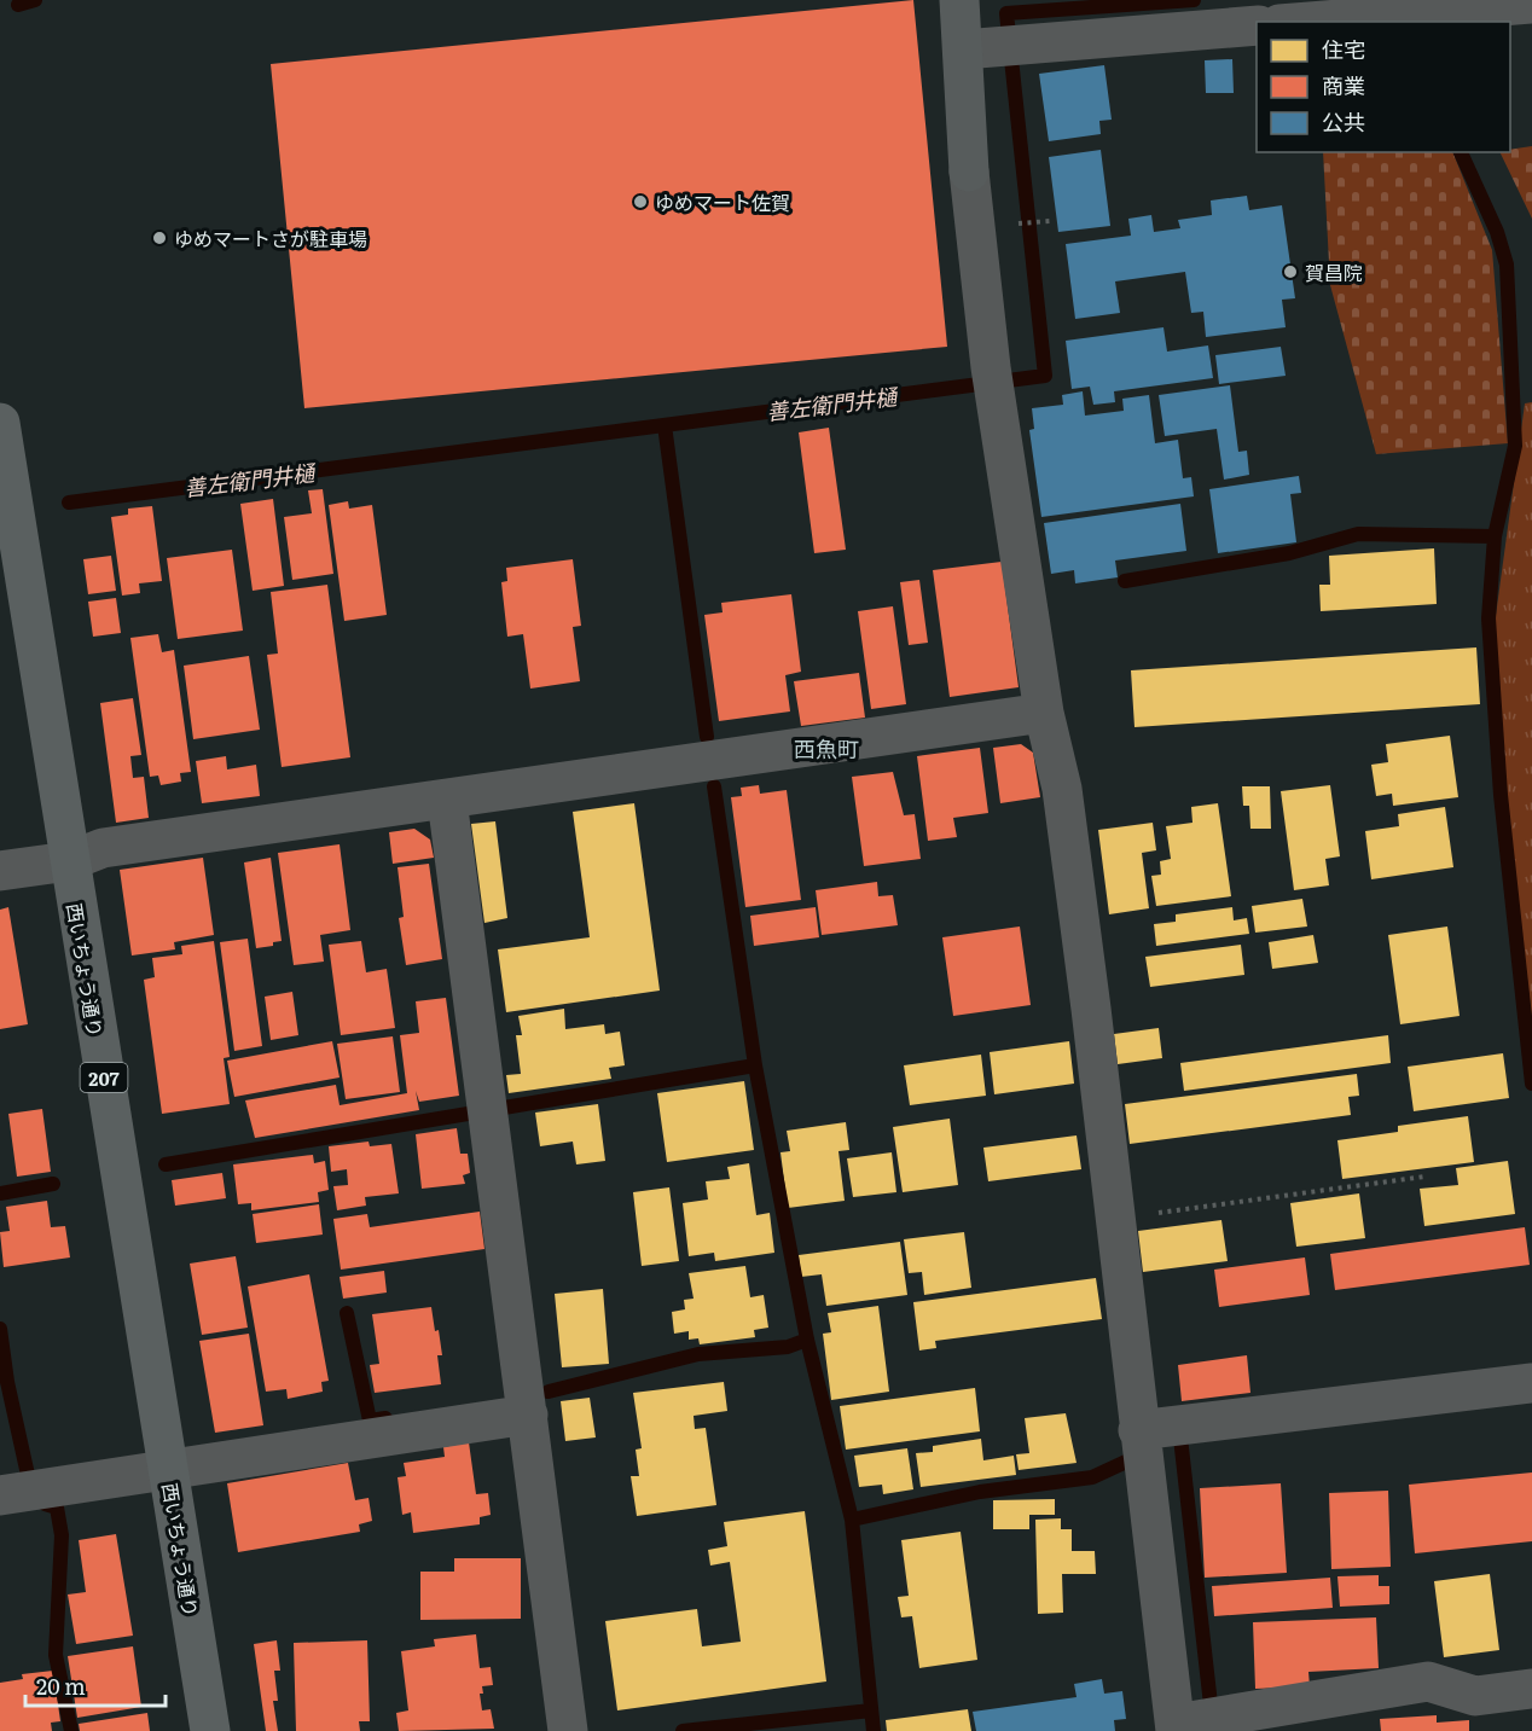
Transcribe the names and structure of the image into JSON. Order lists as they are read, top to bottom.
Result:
{
  "streets": {
    "highway": ["西いちょう通り", "207"]
  },
  "districts": ["西魚町"],
  "water": ["善左衛門井樋"],
  "places": ["ゆめマート佐賀", "ゆめマートさが駐車場", "賀昌院"],
  "legend": ["住宅", "商業", "公共"],
  "scale_bar": "20 m"
}
